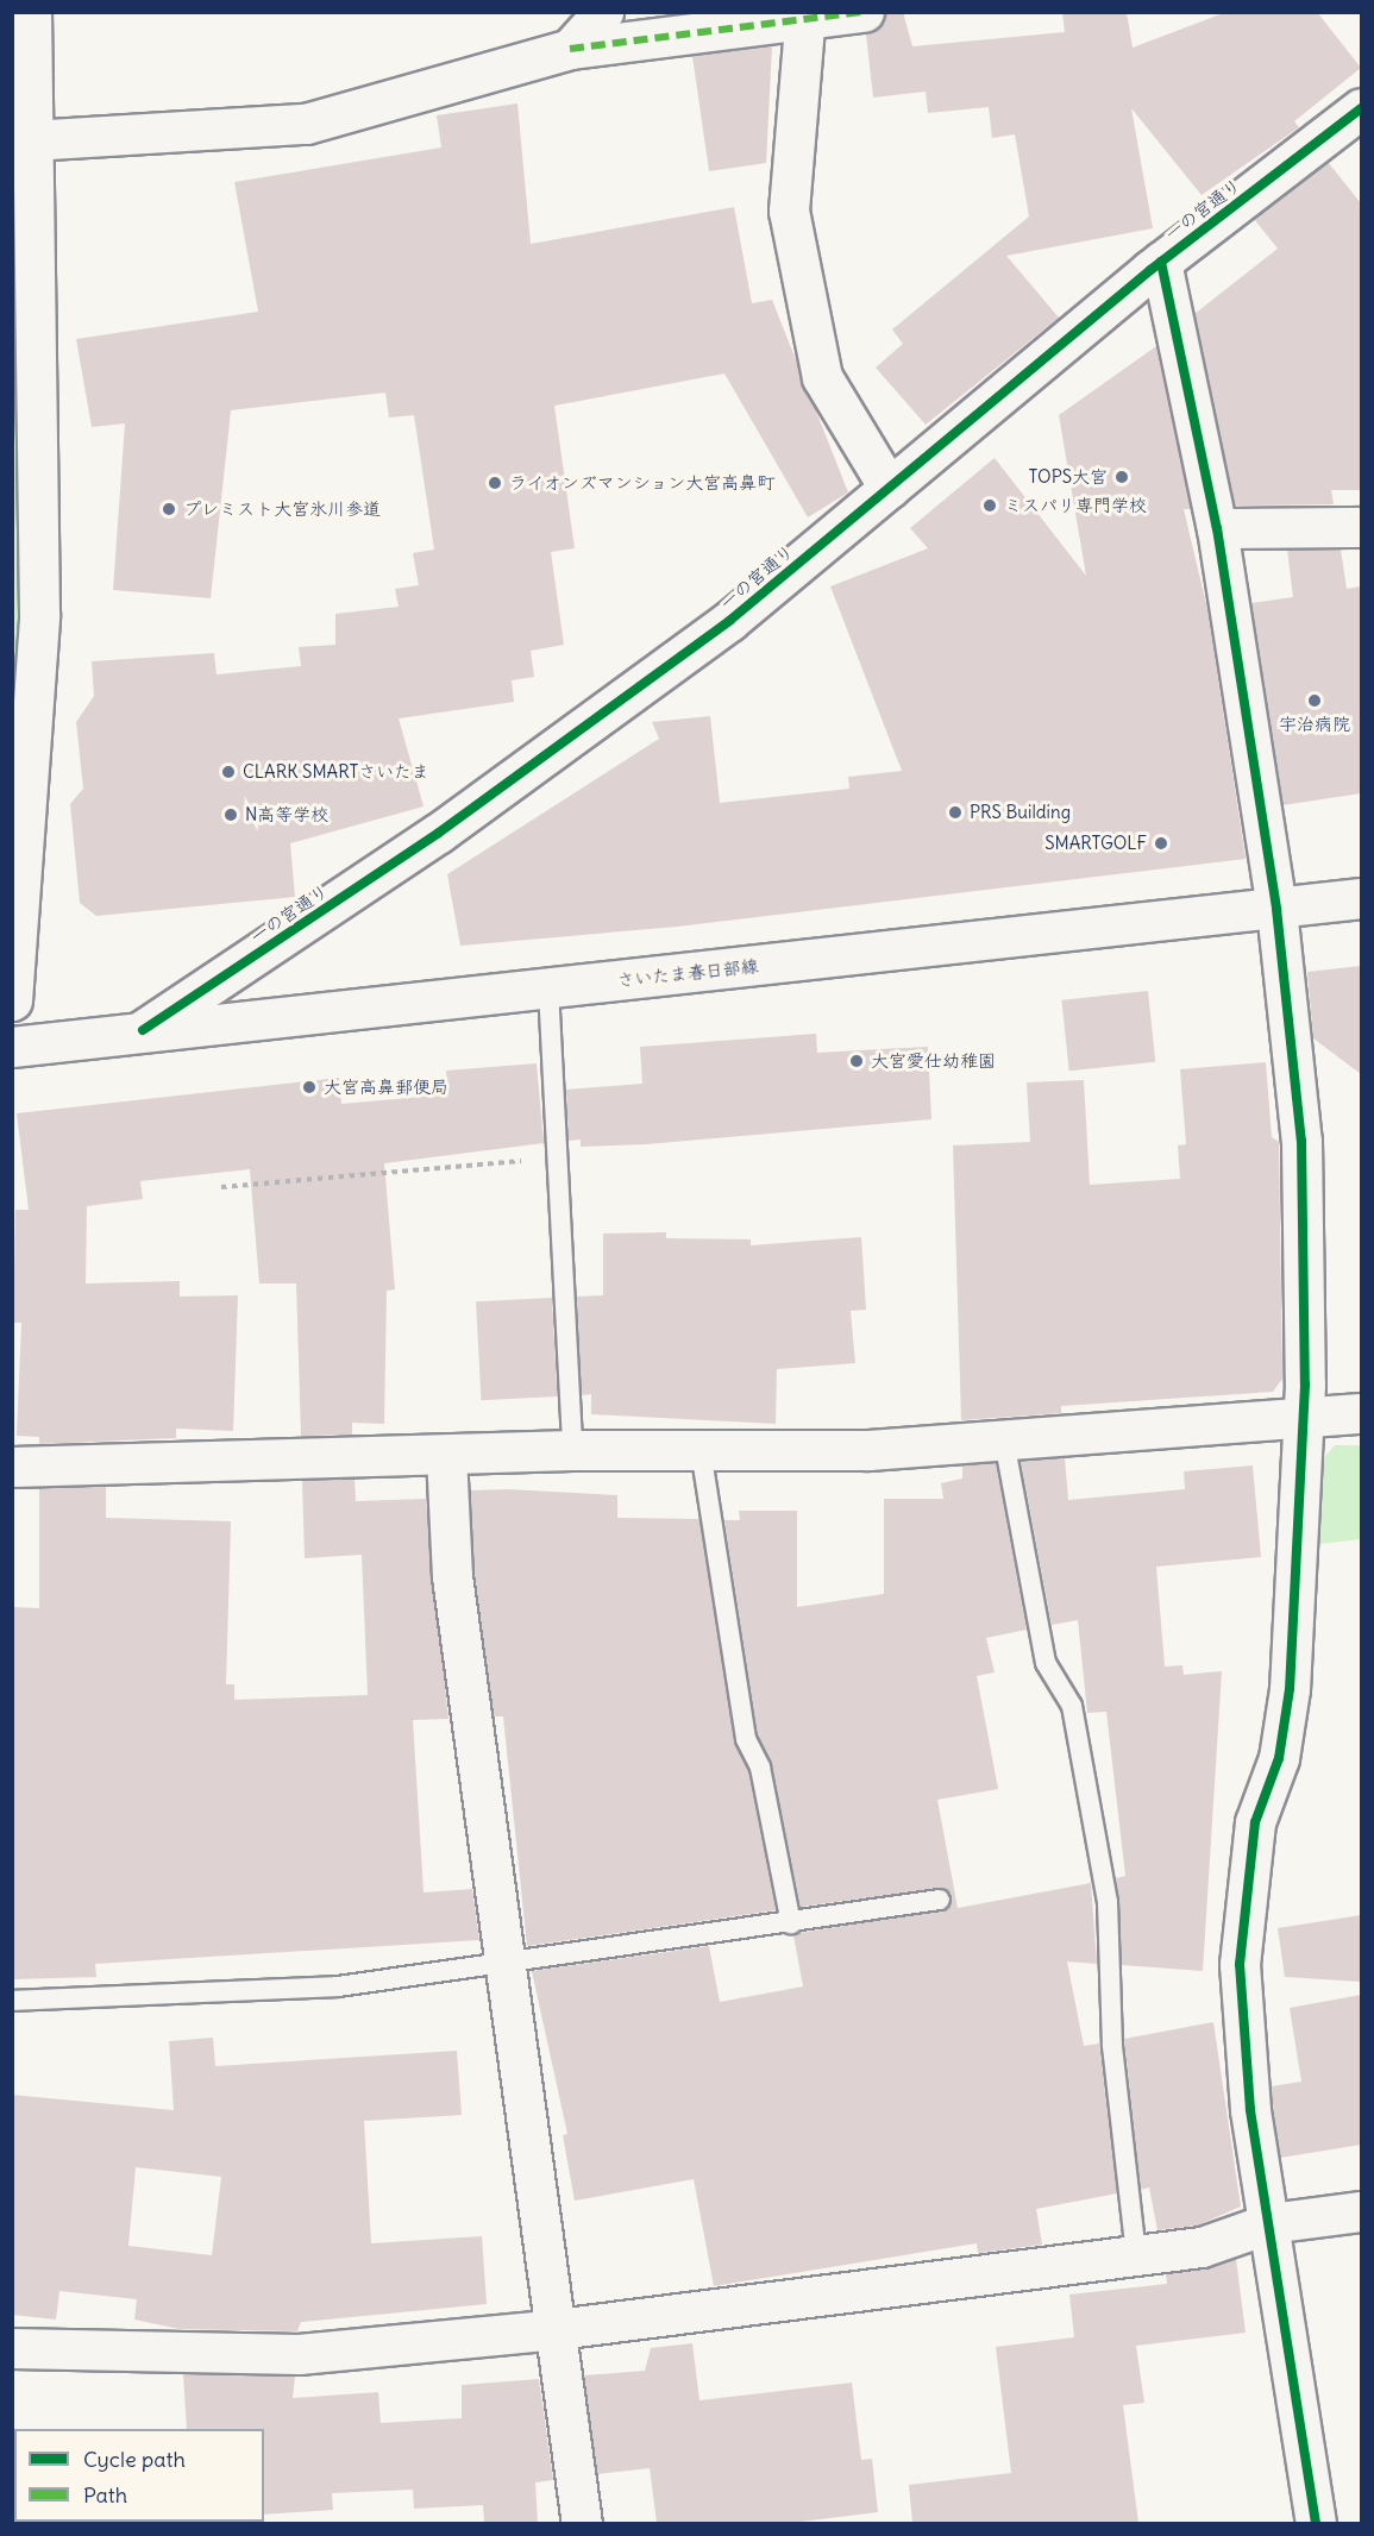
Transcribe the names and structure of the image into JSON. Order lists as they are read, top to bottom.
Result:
{
  "streets": {
    "street": ["一の宮通り", "さいたま春日部線"]
  },
  "crossings": [
    ["一の宮通り", "さいたま春日部線"]
  ],
  "places": [
    "TOPS大宮",
    "ライオンズマンション大宮高鼻町",
    "ミスパリ専門学校",
    "プレミスト大宮氷川参道",
    "宇治病院",
    "CLARK SMARTさいたま",
    "PRS Building",
    "N高等学校",
    "SMARTGOLF",
    "大宮愛仕幼稚園",
    "大宮高鼻郵便局"
  ],
  "legend": ["Cycle path", "Path"]
}
